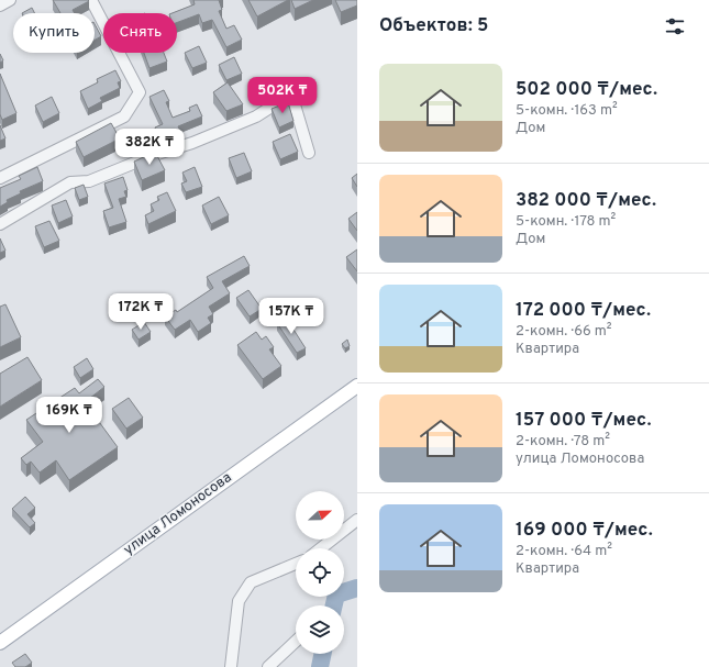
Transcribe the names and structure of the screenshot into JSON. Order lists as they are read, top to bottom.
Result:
{
  "streets": {
    "main road": ["улица Ломоносова"]
  },
  "north": "right",
  "page": {
    "heading": "Объектов: 5",
    "chip": ["Купить", "Снять"],
    "list": [
      {
        "name": "502 000 ₸/мес.",
        "note": "5-комн. · 163 m² · Дом"
      },
      {
        "name": "382 000 ₸/мес.",
        "note": "5-комн. · 178 m² · Дом"
      },
      {
        "name": "172 000 ₸/мес.",
        "note": "2-комн. · 66 m² · Квартира"
      },
      {
        "name": "157 000 ₸/мес.",
        "note": "2-комн. · 78 m² · улица Ломоносова"
      },
      {
        "name": "169 000 ₸/мес.",
        "note": "2-комн. · 64 m² · Квартира"
      }
    ],
    "price": [
      "502K ₸",
      "382K ₸",
      "172K ₸",
      "157K ₸",
      "169K ₸"
    ]
  }
}
